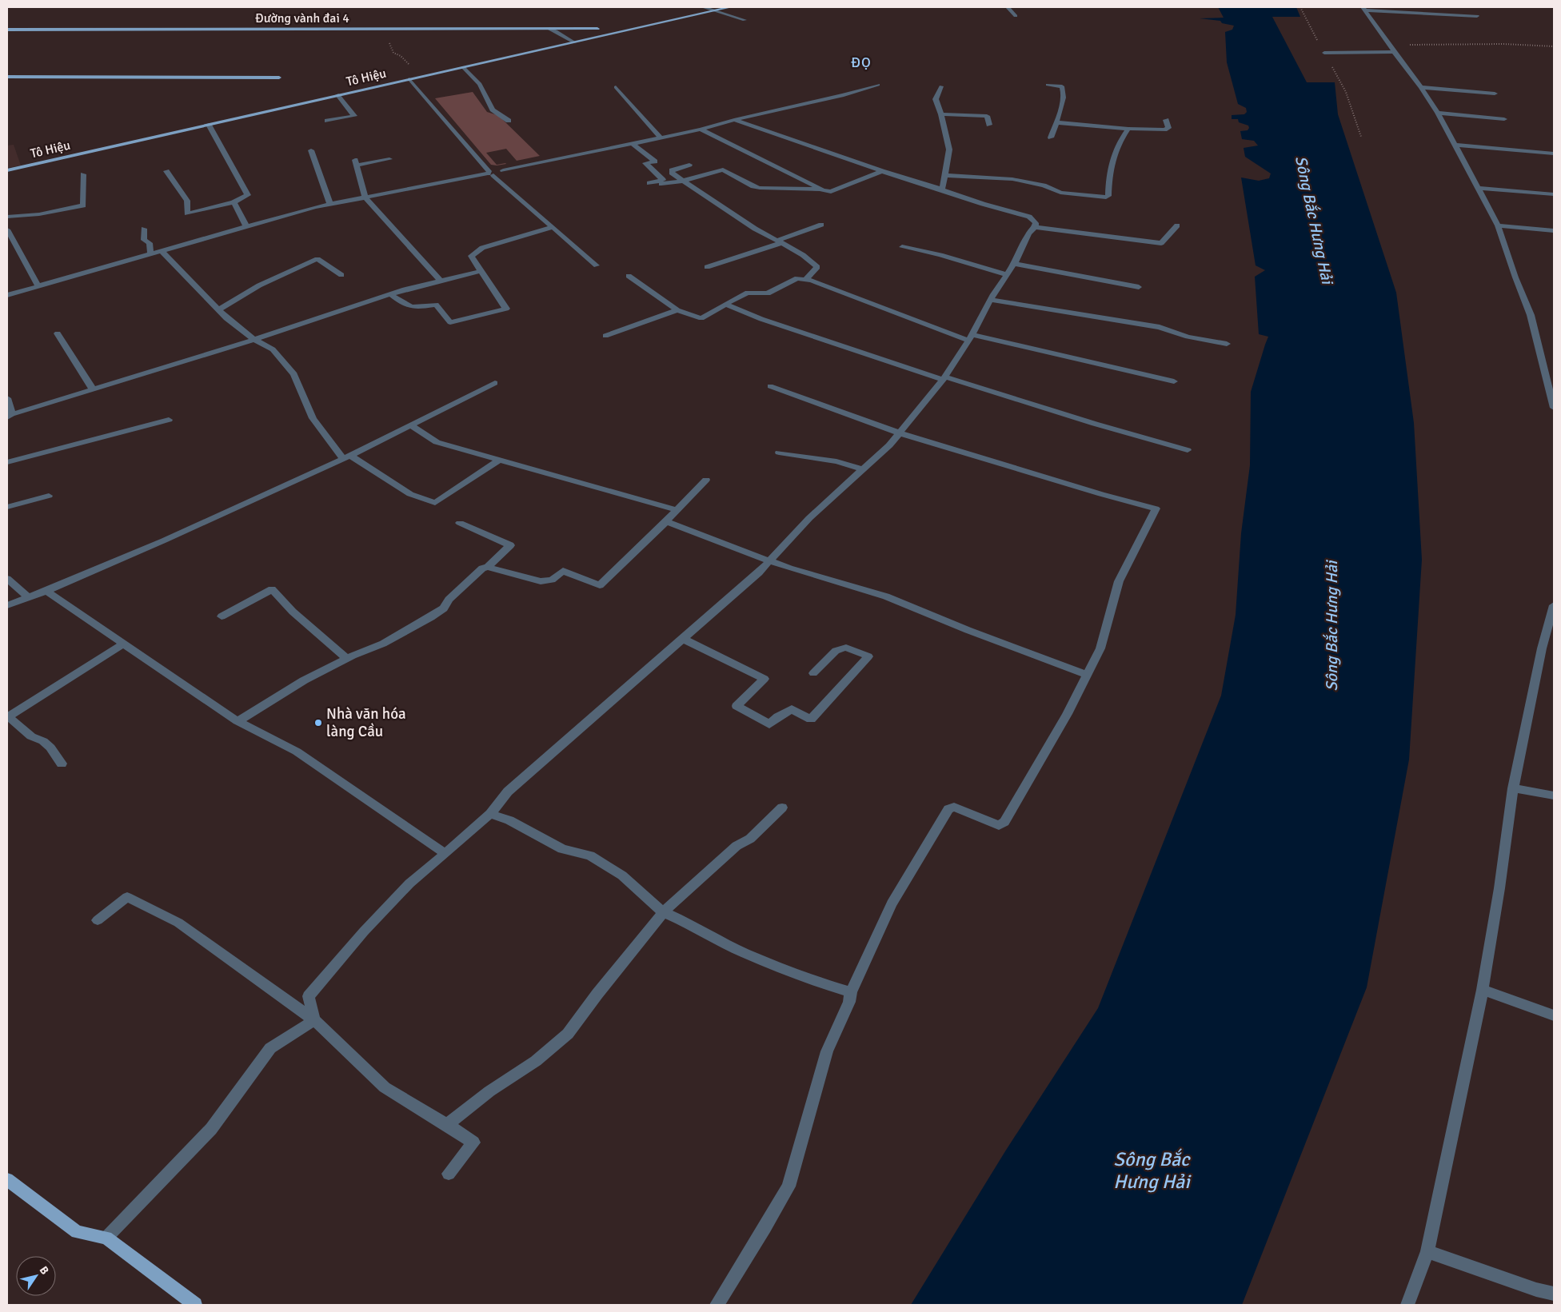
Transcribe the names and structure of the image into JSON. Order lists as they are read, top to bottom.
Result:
{
  "streets": {
    "main road": ["Đường vành đai 4", "Tô Hiệu"]
  },
  "districts": ["ĐỌ"],
  "water": ["Sông Bắc Hưng Hải"],
  "places": ["Nhà văn hóa làng Cầu"],
  "north": "top right"
}
